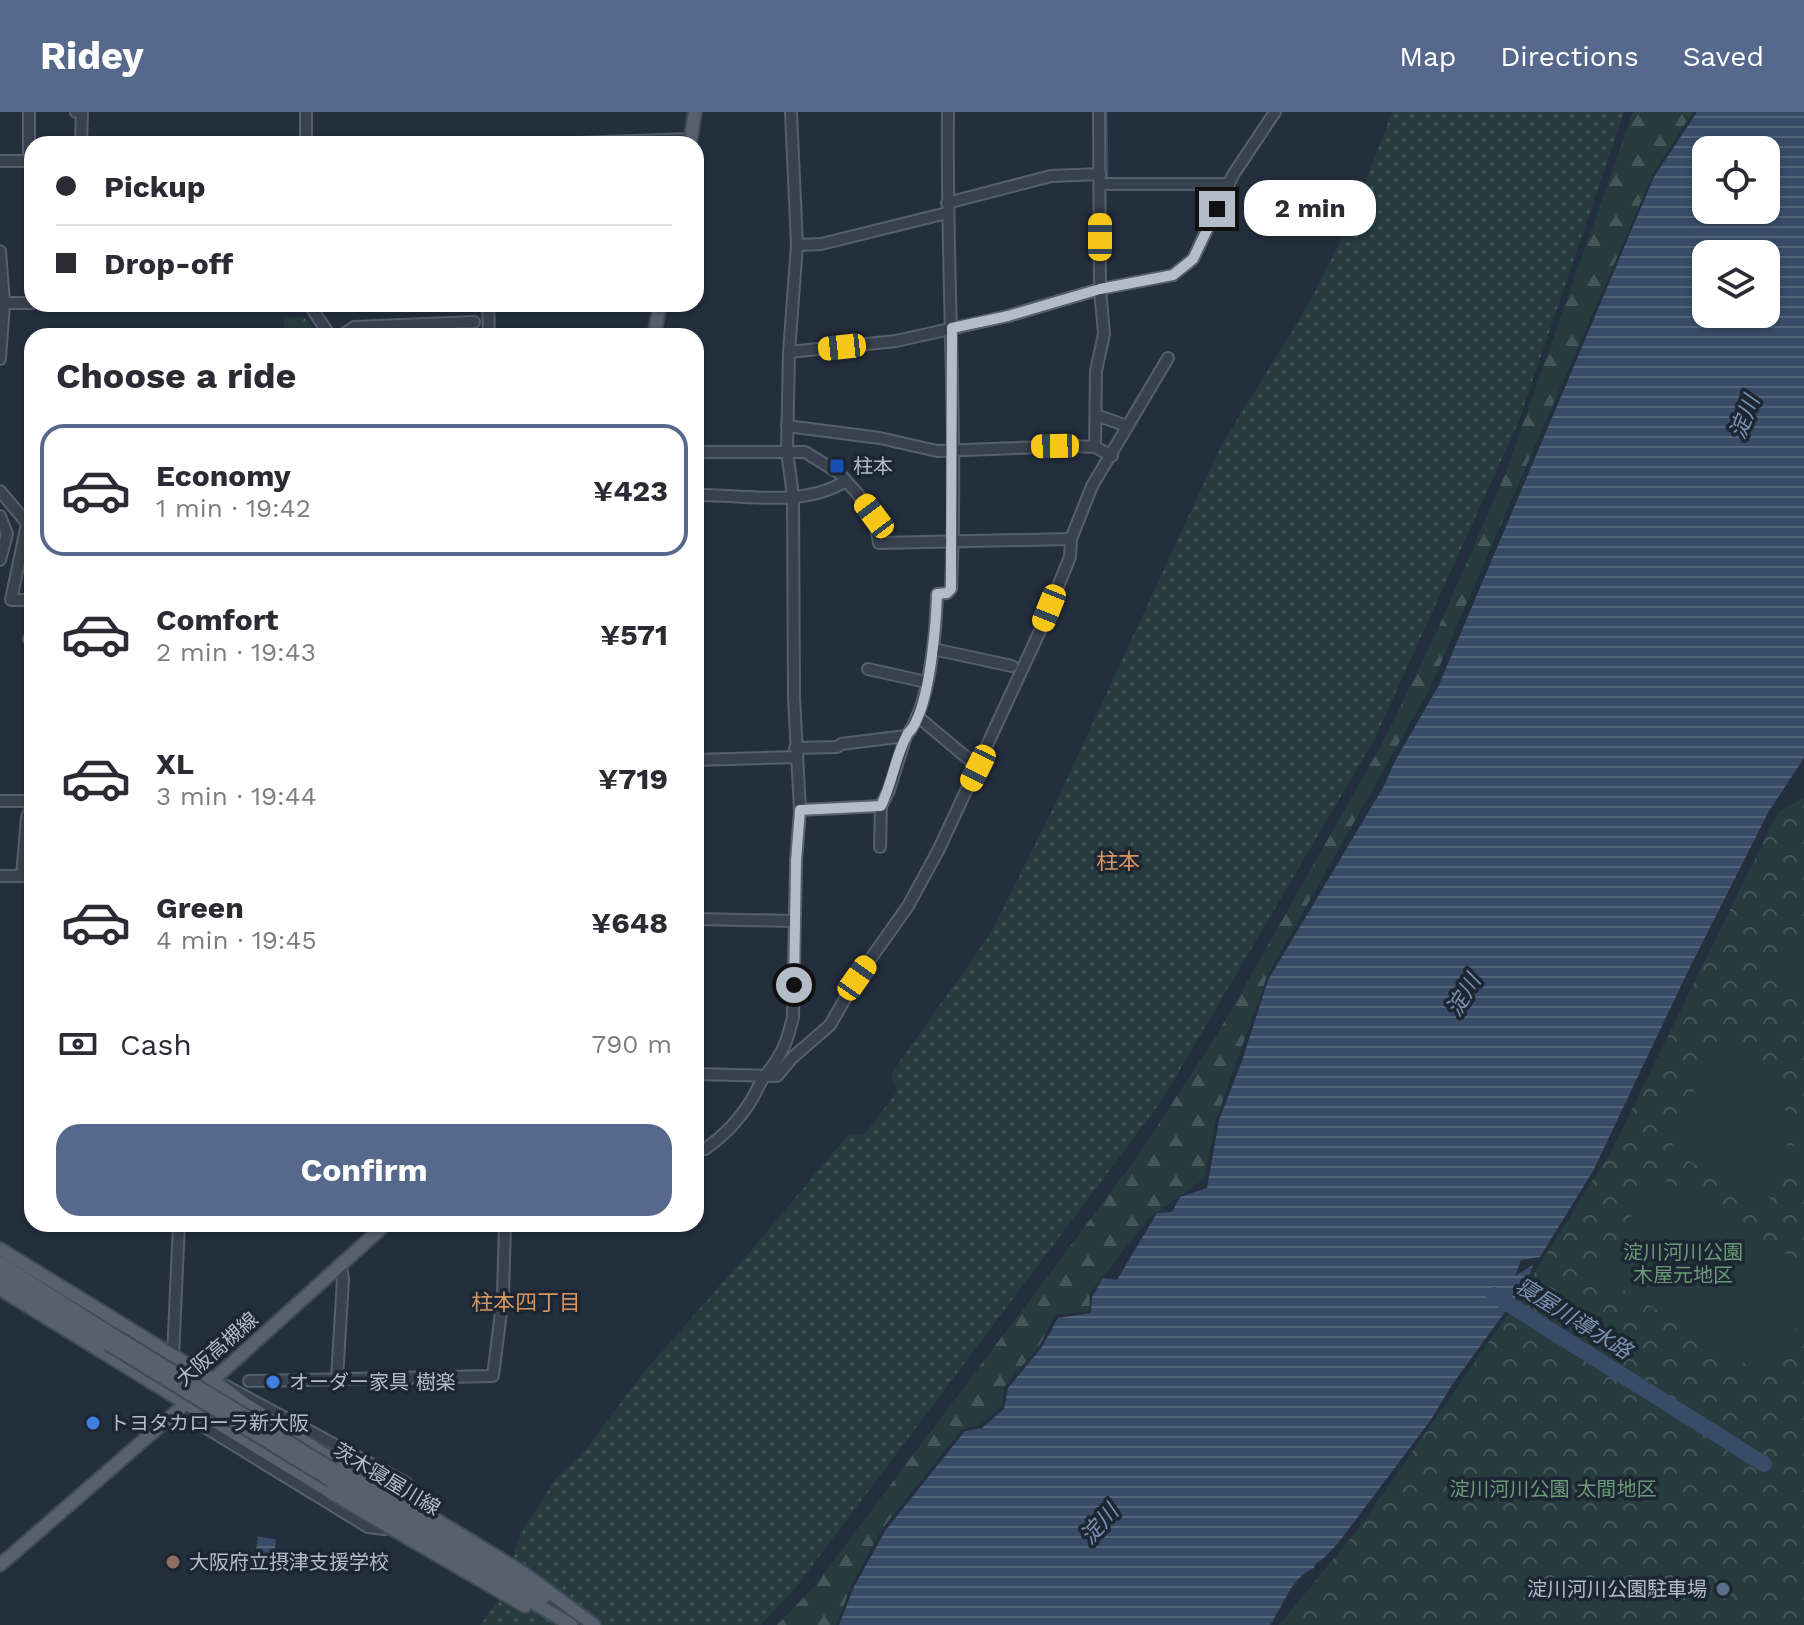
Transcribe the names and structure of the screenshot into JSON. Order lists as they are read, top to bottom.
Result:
{
  "streets": {
    "main road": ["大阪高槻線", "茨木寝屋川線"]
  },
  "districts": ["柱本", "柱本四丁目"],
  "water": ["淀川", "寝屋川導水路"],
  "parks": ["淀川河川公園 木屋元地区", "淀川河川公園 太間地区"],
  "places": {
    "transit": ["柱本"],
    "other": [
      "オーダー家具 樹楽",
      "トヨタカローラ新大阪",
      "大阪府立摂津支援学校",
      "淀川河川公園駐車場"
    ]
  },
  "page": {
    "header": "Ridey",
    "nav": ["Map", "Directions", "Saved"],
    "banner": ["Pickup", "Drop-off"],
    "bubble": "2 min",
    "heading": "Choose a ride",
    "list": [
      {
        "name": "Economy",
        "note": "1 min · 19:42",
        "value": "¥423"
      },
      {
        "name": "Comfort",
        "note": "2 min · 19:43",
        "value": "¥571"
      },
      {
        "name": "XL",
        "note": "3 min · 19:44",
        "value": "¥719"
      },
      {
        "name": "Green",
        "note": "4 min · 19:45",
        "value": "¥648"
      }
    ],
    "pay": ["Cash", "790 m"],
    "buttons": "Confirm"
  }
}
